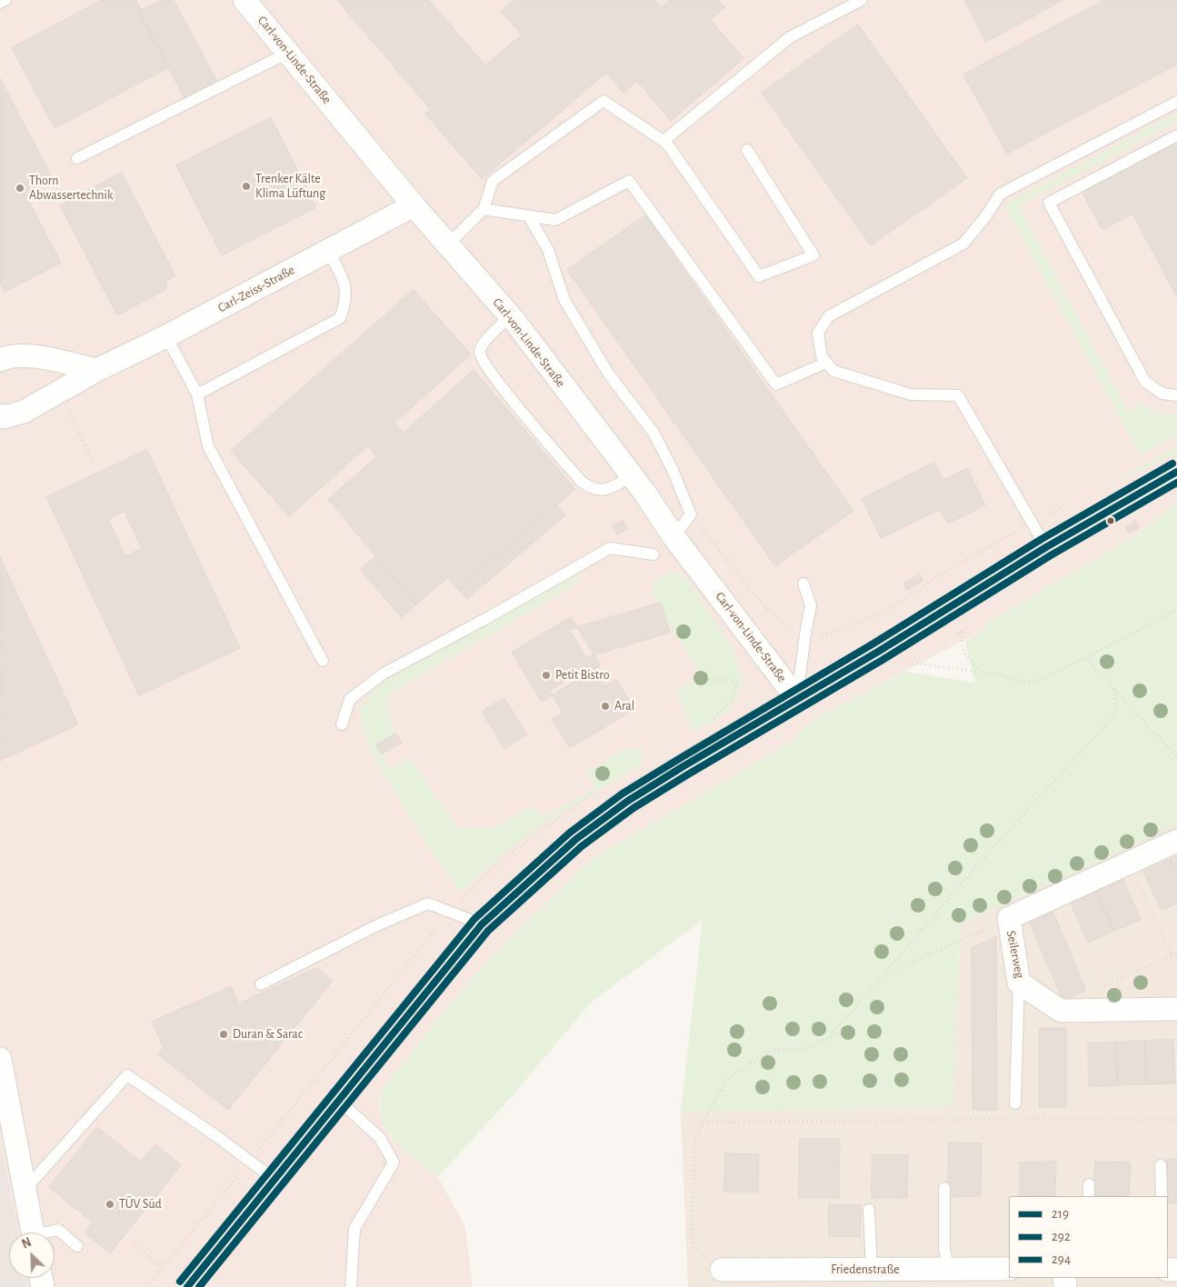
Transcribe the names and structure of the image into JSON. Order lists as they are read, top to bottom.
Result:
{
  "streets": {
    "street": [
      "Carl-von-Linde-Straße",
      "Carl-Zeiss-Straße",
      "Seilerweg",
      "Friedenstraße"
    ]
  },
  "crossings": [
    ["Carl-von-Linde-Straße", "Carl-Zeiss-Straße"]
  ],
  "places": [
    "Trenker Kälte Klima Lüftung",
    "Thorn Abwassertechnik",
    "Petit Bistro",
    "Aral",
    "Duran & Sarac",
    "TÜV Süd"
  ],
  "lines": ["transit line 294", "transit line 219", "transit line 292"],
  "legend": ["219", "292", "294"],
  "north": "top left"
}
